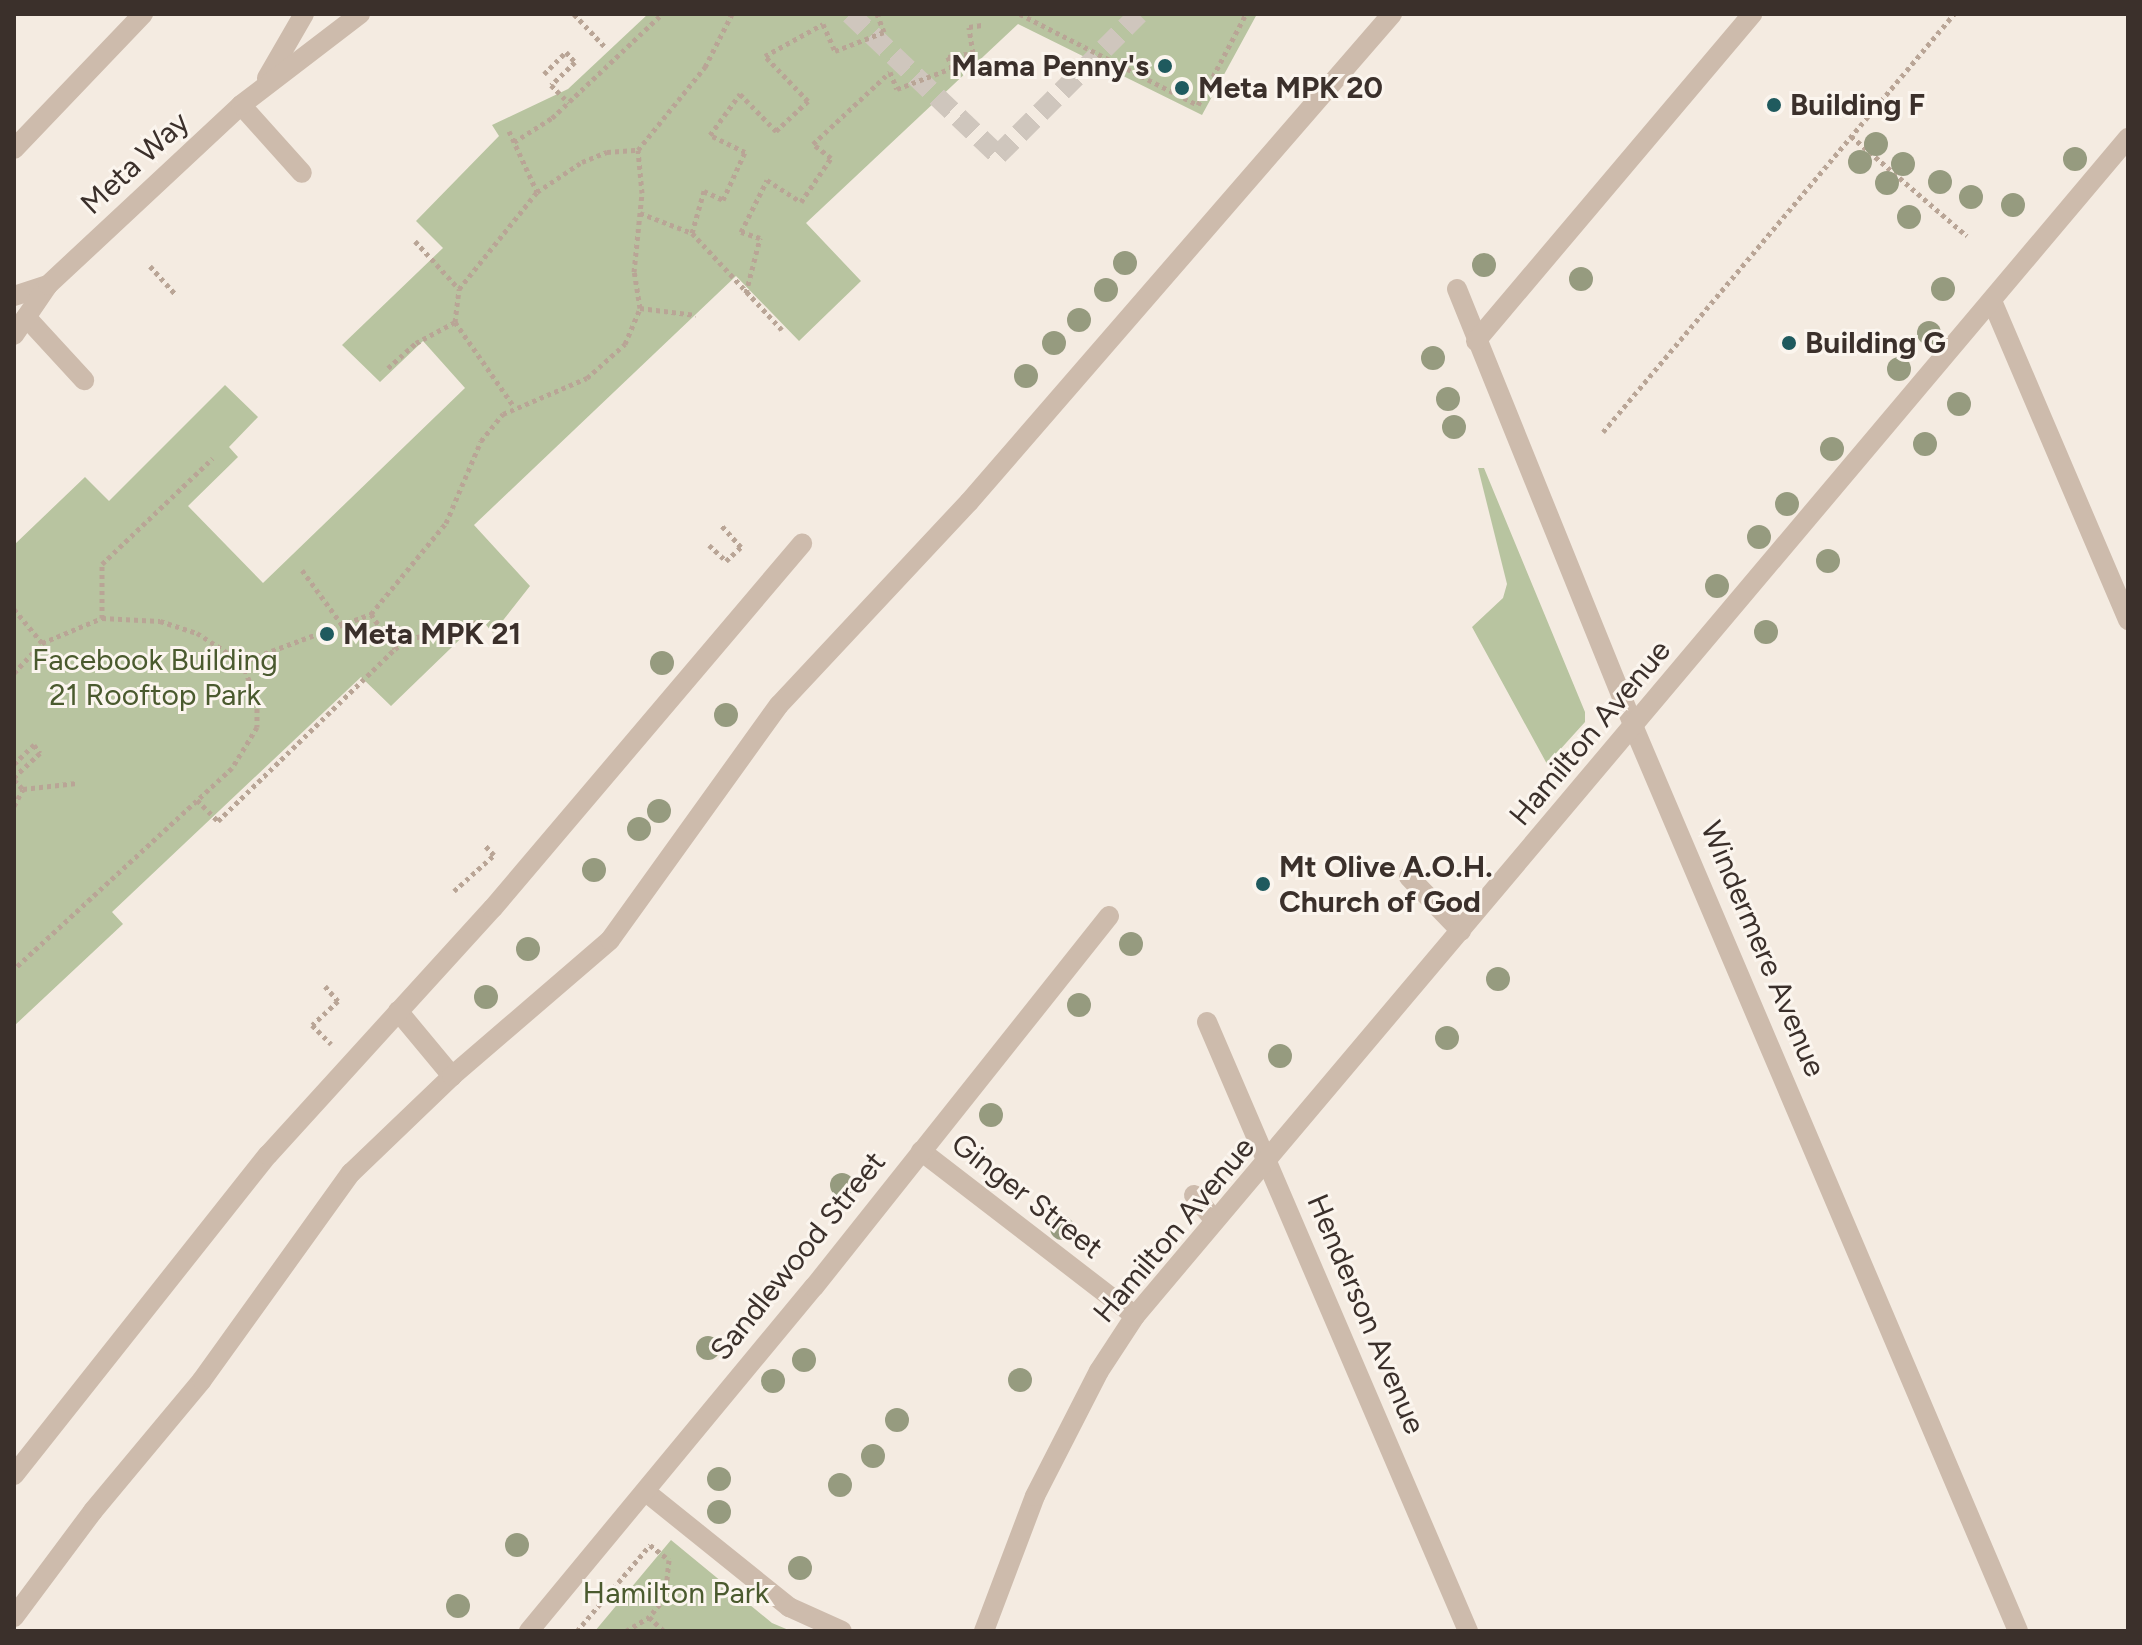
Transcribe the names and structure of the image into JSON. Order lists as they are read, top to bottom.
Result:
{
  "streets": {
    "street": [
      "Meta Way",
      "Hamilton Avenue",
      "Windermere Avenue",
      "Ginger Street",
      "Sandlewood Street",
      "Henderson Avenue"
    ]
  },
  "crossings": [
    ["Hamilton Avenue", "Windermere Avenue"],
    ["Hamilton Avenue", "Ginger Street"],
    ["Hamilton Avenue", "Henderson Avenue"],
    ["Ginger Street", "Sandlewood Street"]
  ],
  "parks": ["Facebook Building 21 Rooftop Park", "Hamilton Park"],
  "places": [
    "Mama Penny's",
    "Meta MPK 20",
    "Building F",
    "Building G",
    "Meta MPK 21",
    "Mt Olive A.O.H. Church of God"
  ]
}
